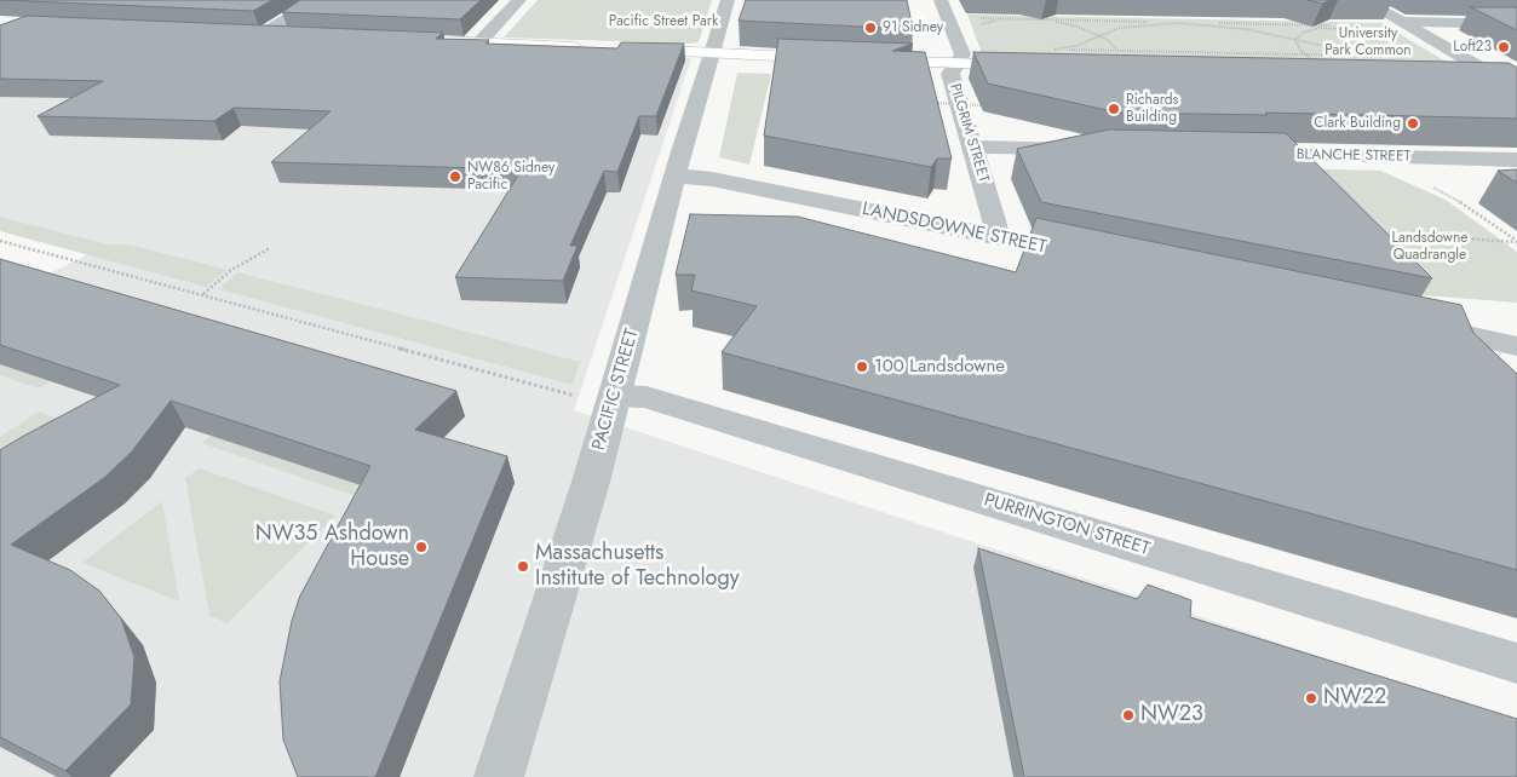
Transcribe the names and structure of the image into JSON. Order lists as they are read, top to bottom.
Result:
{
  "streets": {
    "street": [
      "PILGRIM STREET",
      "BLANCHE STREET",
      "LANDSDOWNE STREET",
      "PACIFIC STREET",
      "PURRINGTON STREET"
    ]
  },
  "crossings": [
    ["PILGRIM STREET", "LANDSDOWNE STREET"],
    ["LANDSDOWNE STREET", "PACIFIC STREET"],
    ["PACIFIC STREET", "PURRINGTON STREET"]
  ],
  "parks": ["Pacific Street Park", "University Park Common", "Landsdowne Quadrangle"],
  "places": [
    "91 Sidney",
    "Loft23",
    "Richards Building",
    "Clark Building",
    "NW86 Sidney Pacific",
    "100 Landsdowne",
    "NW35 Ashdown House",
    "Massachusetts Institute of Technology",
    "NW22",
    "NW23"
  ]
}
